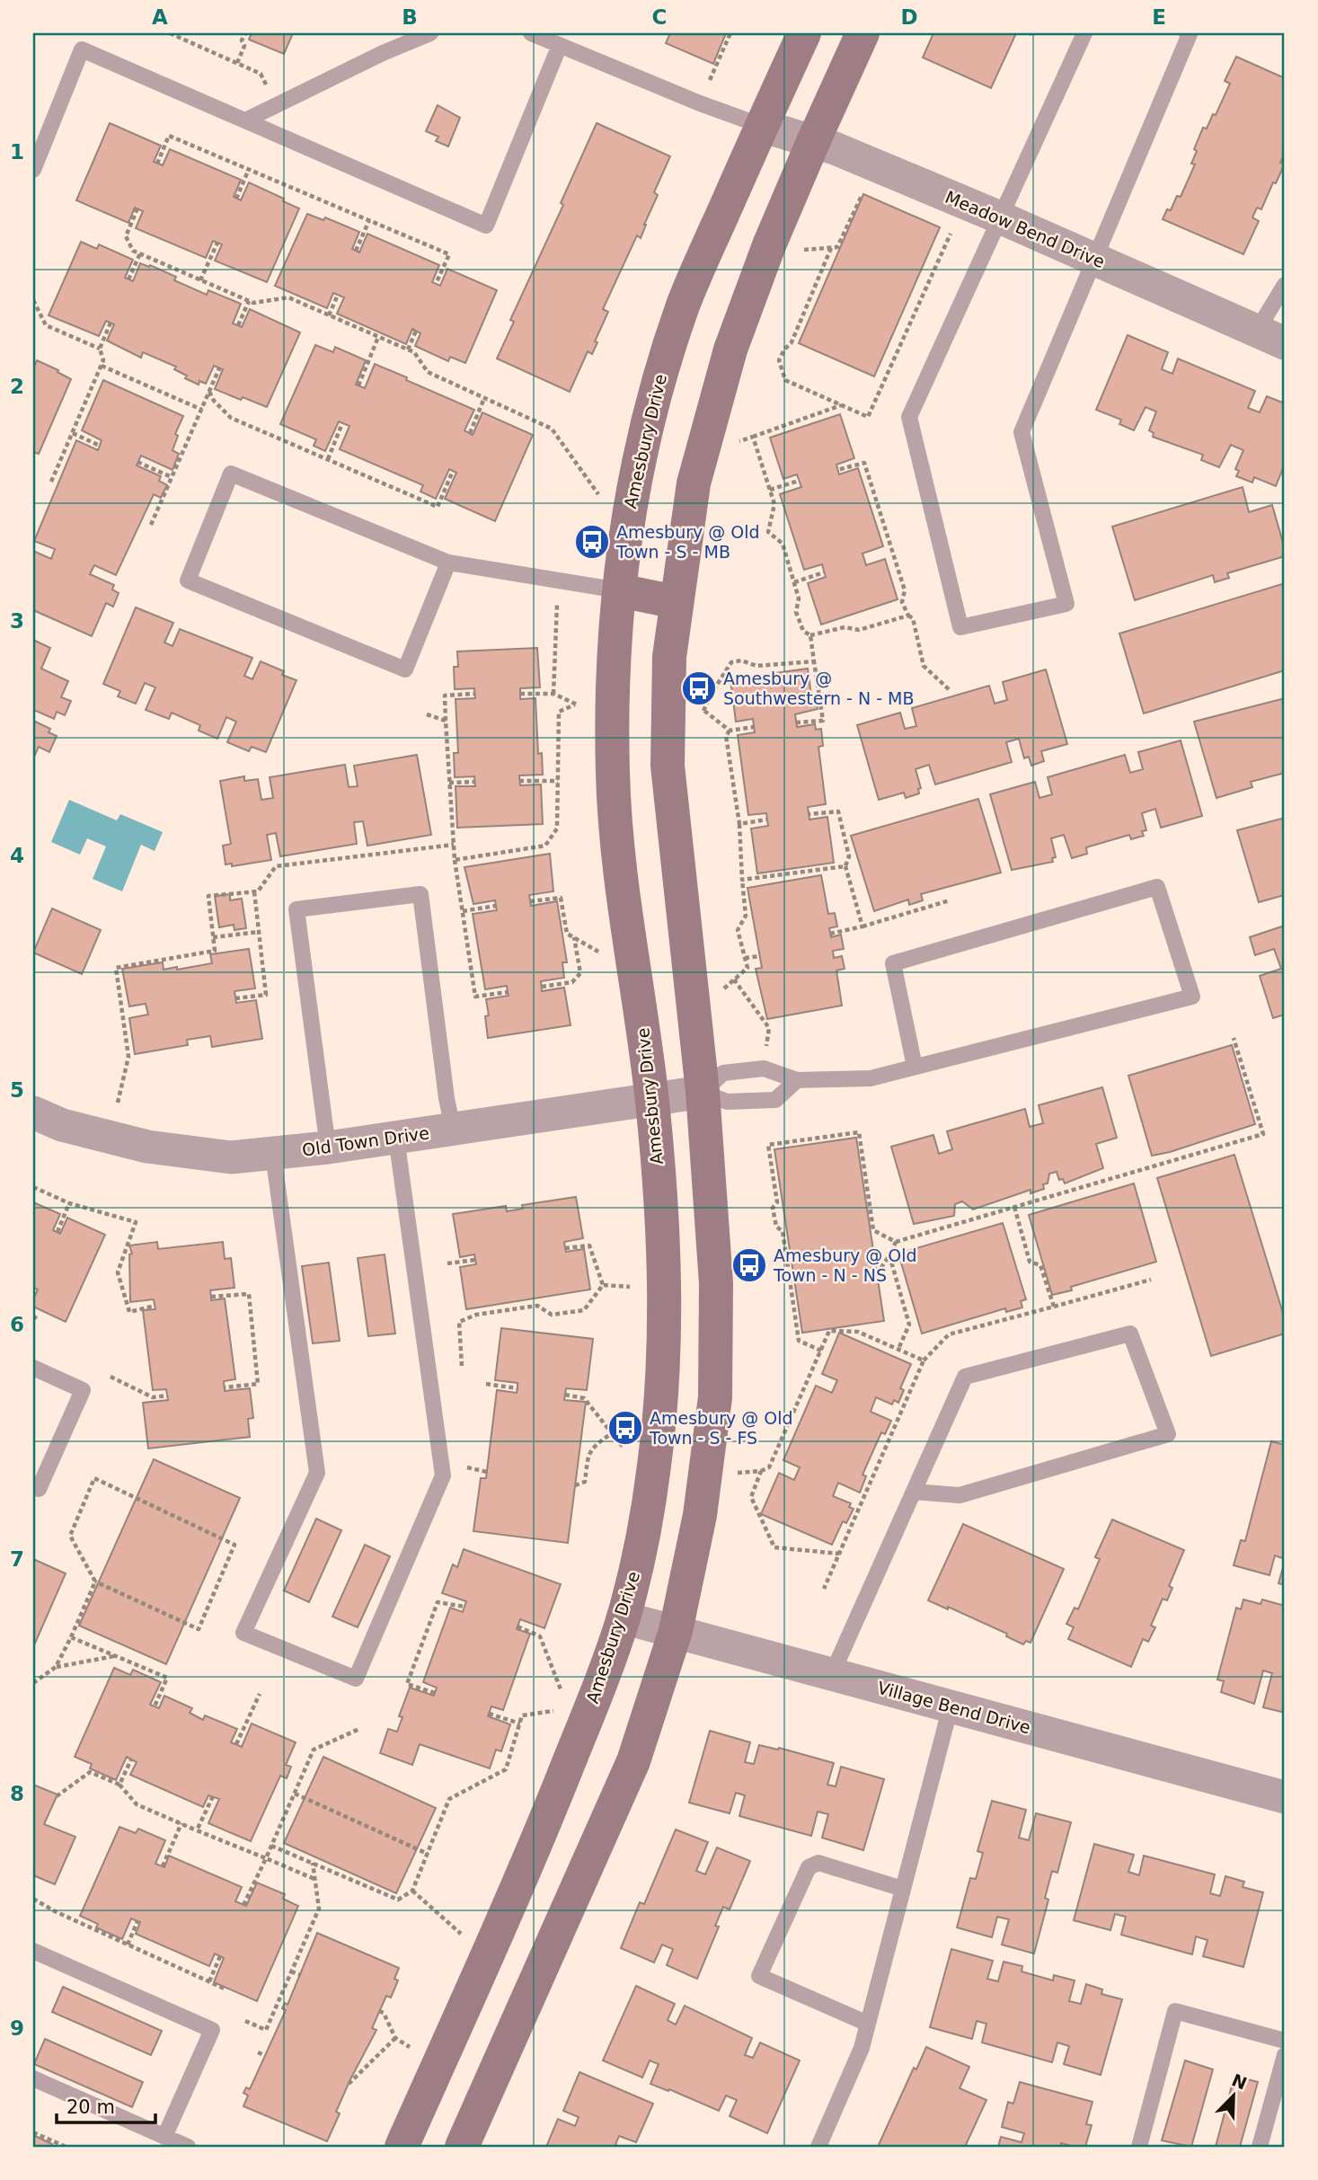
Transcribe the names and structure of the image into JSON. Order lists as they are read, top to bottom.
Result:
{
  "streets": {
    "street": [
      "Meadow Bend Drive",
      "Amesbury Drive",
      "Old Town Drive",
      "Village Bend Drive"
    ]
  },
  "crossings": [
    ["Meadow Bend Drive", "Amesbury Drive"],
    ["Amesbury Drive", "Old Town Drive"],
    ["Amesbury Drive", "Village Bend Drive"]
  ],
  "places": {
    "bus stop": [
      "Amesbury @ Old Town - S - MB",
      "Amesbury @ Southwestern - N - MB",
      "Amesbury @ Old Town - N - NS",
      "Amesbury @ Old Town - S - FS"
    ]
  },
  "scale_bar": "20 m",
  "north": "top right",
  "grid": {
    "columns": [
      "A",
      "B",
      "C",
      "D",
      "E"
    ],
    "rows": [
      "1",
      "2",
      "3",
      "4",
      "5",
      "6",
      "7",
      "8",
      "9"
    ]
  }
}
